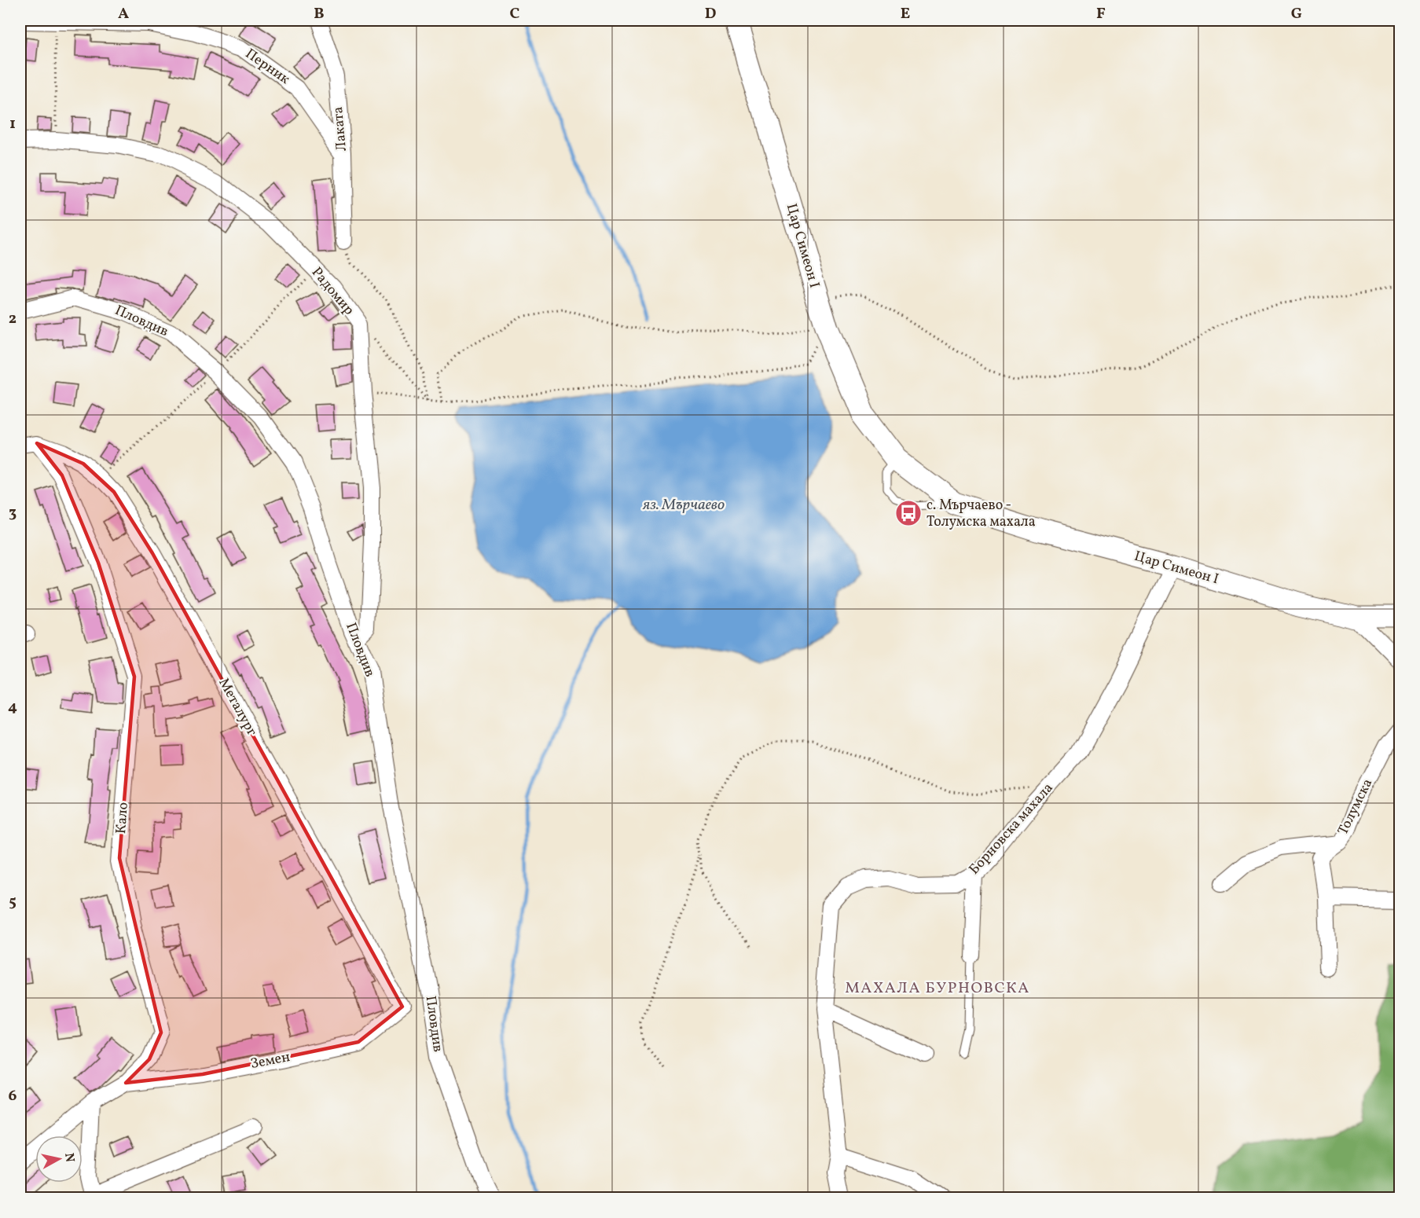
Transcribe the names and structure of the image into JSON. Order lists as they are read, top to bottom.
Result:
{
  "streets": {
    "street": [
      "Перник",
      "Лаката",
      "Цар Симеон I",
      "Радомир",
      "Пловдив",
      "Металург",
      "Толумска",
      "Кало",
      "Борновска махала",
      "Земен"
    ]
  },
  "crossings": [
    ["Перник", "Лаката"],
    ["Цар Симеон I", "Борновска махала"],
    ["Радомир", "Пловдив"],
    ["Металург", "Кало"],
    ["Металург", "Земен"],
    ["Кало", "Земен"]
  ],
  "districts": ["МАХАЛА БУРНОВСКА"],
  "water": ["яз. Мърчаево"],
  "places": {
    "bus stop": ["с. Мърчаево - Толумска махала"]
  },
  "north": "right",
  "grid": {
    "columns": [
      "A",
      "B",
      "C",
      "D",
      "E",
      "F",
      "G"
    ],
    "rows": [
      "1",
      "2",
      "3",
      "4",
      "5",
      "6"
    ]
  }
}
